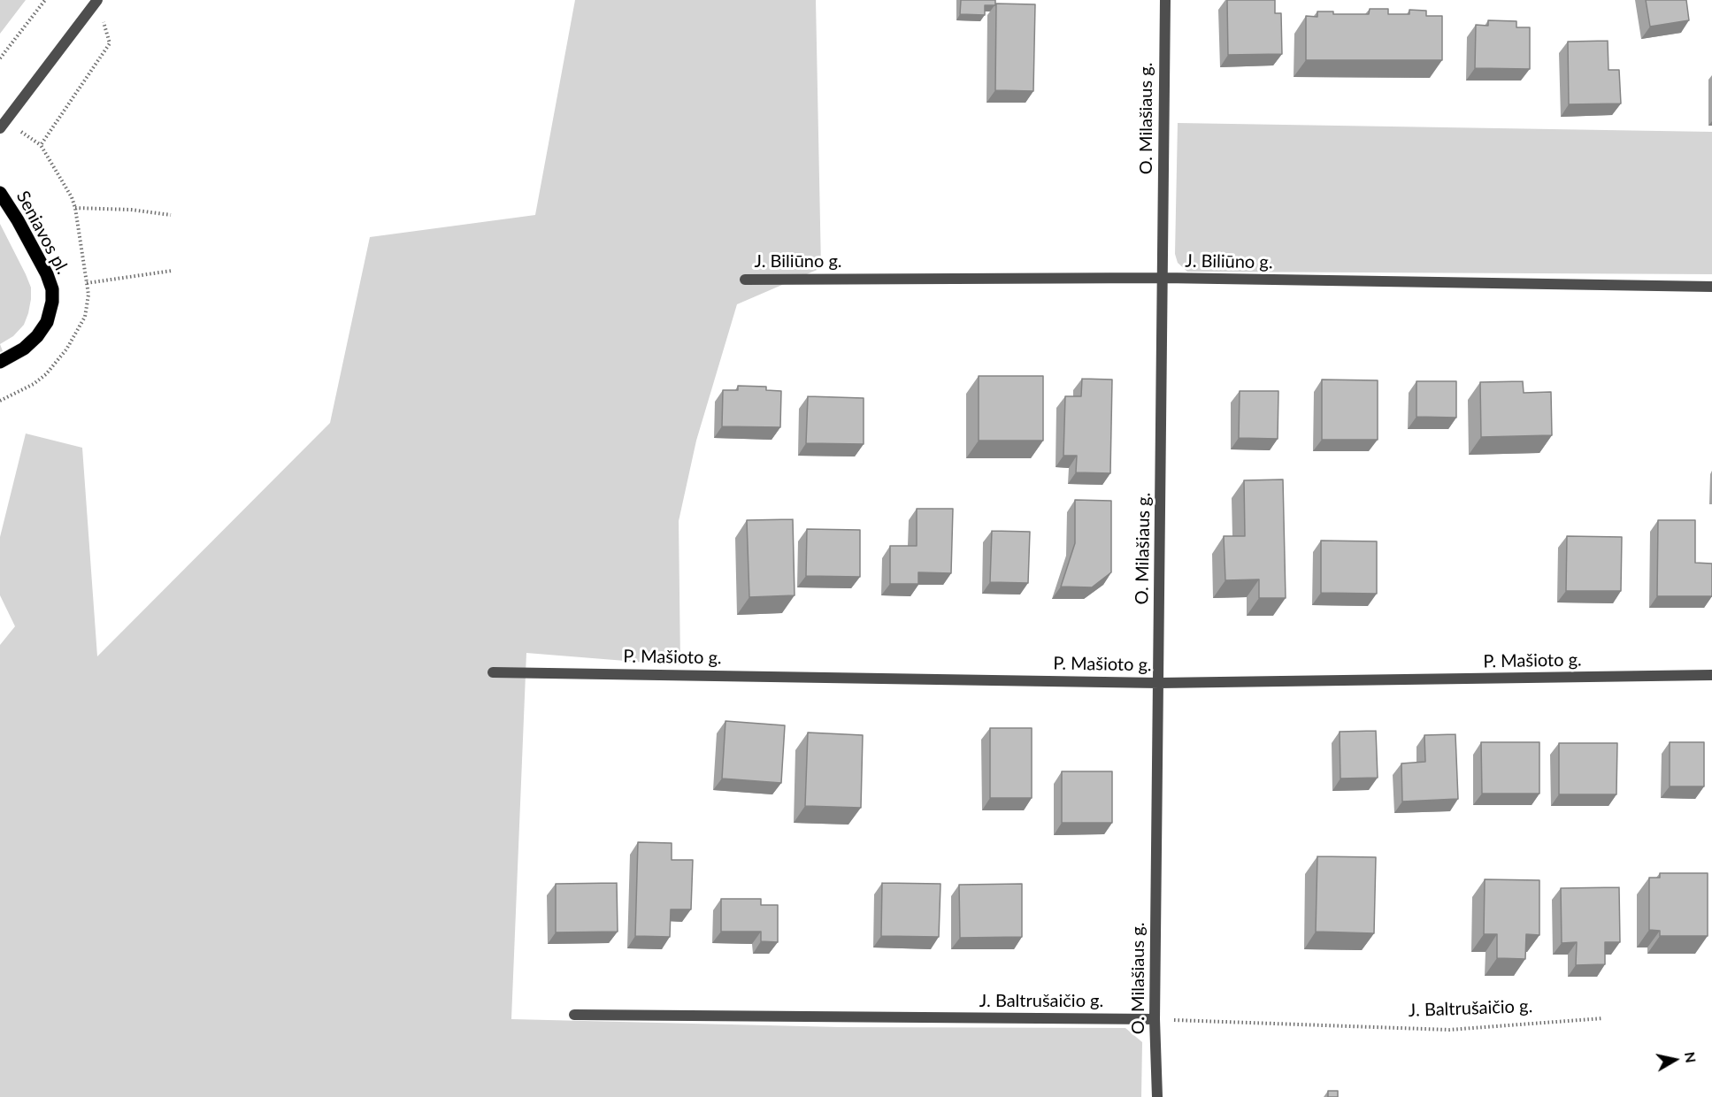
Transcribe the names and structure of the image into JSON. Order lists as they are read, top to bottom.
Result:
{
  "streets": {
    "main road": ["Seniavos pl."],
    "street": [
      "O. Milašiaus g.",
      "J. Biliūno g.",
      "P. Mašioto g.",
      "J. Baltrušaičio g."
    ]
  },
  "crossings": [
    ["O. Milašiaus g.", "J. Biliūno g."],
    ["O. Milašiaus g.", "P. Mašioto g."],
    ["O. Milašiaus g.", "J. Baltrušaičio g."]
  ],
  "north": "right"
}
